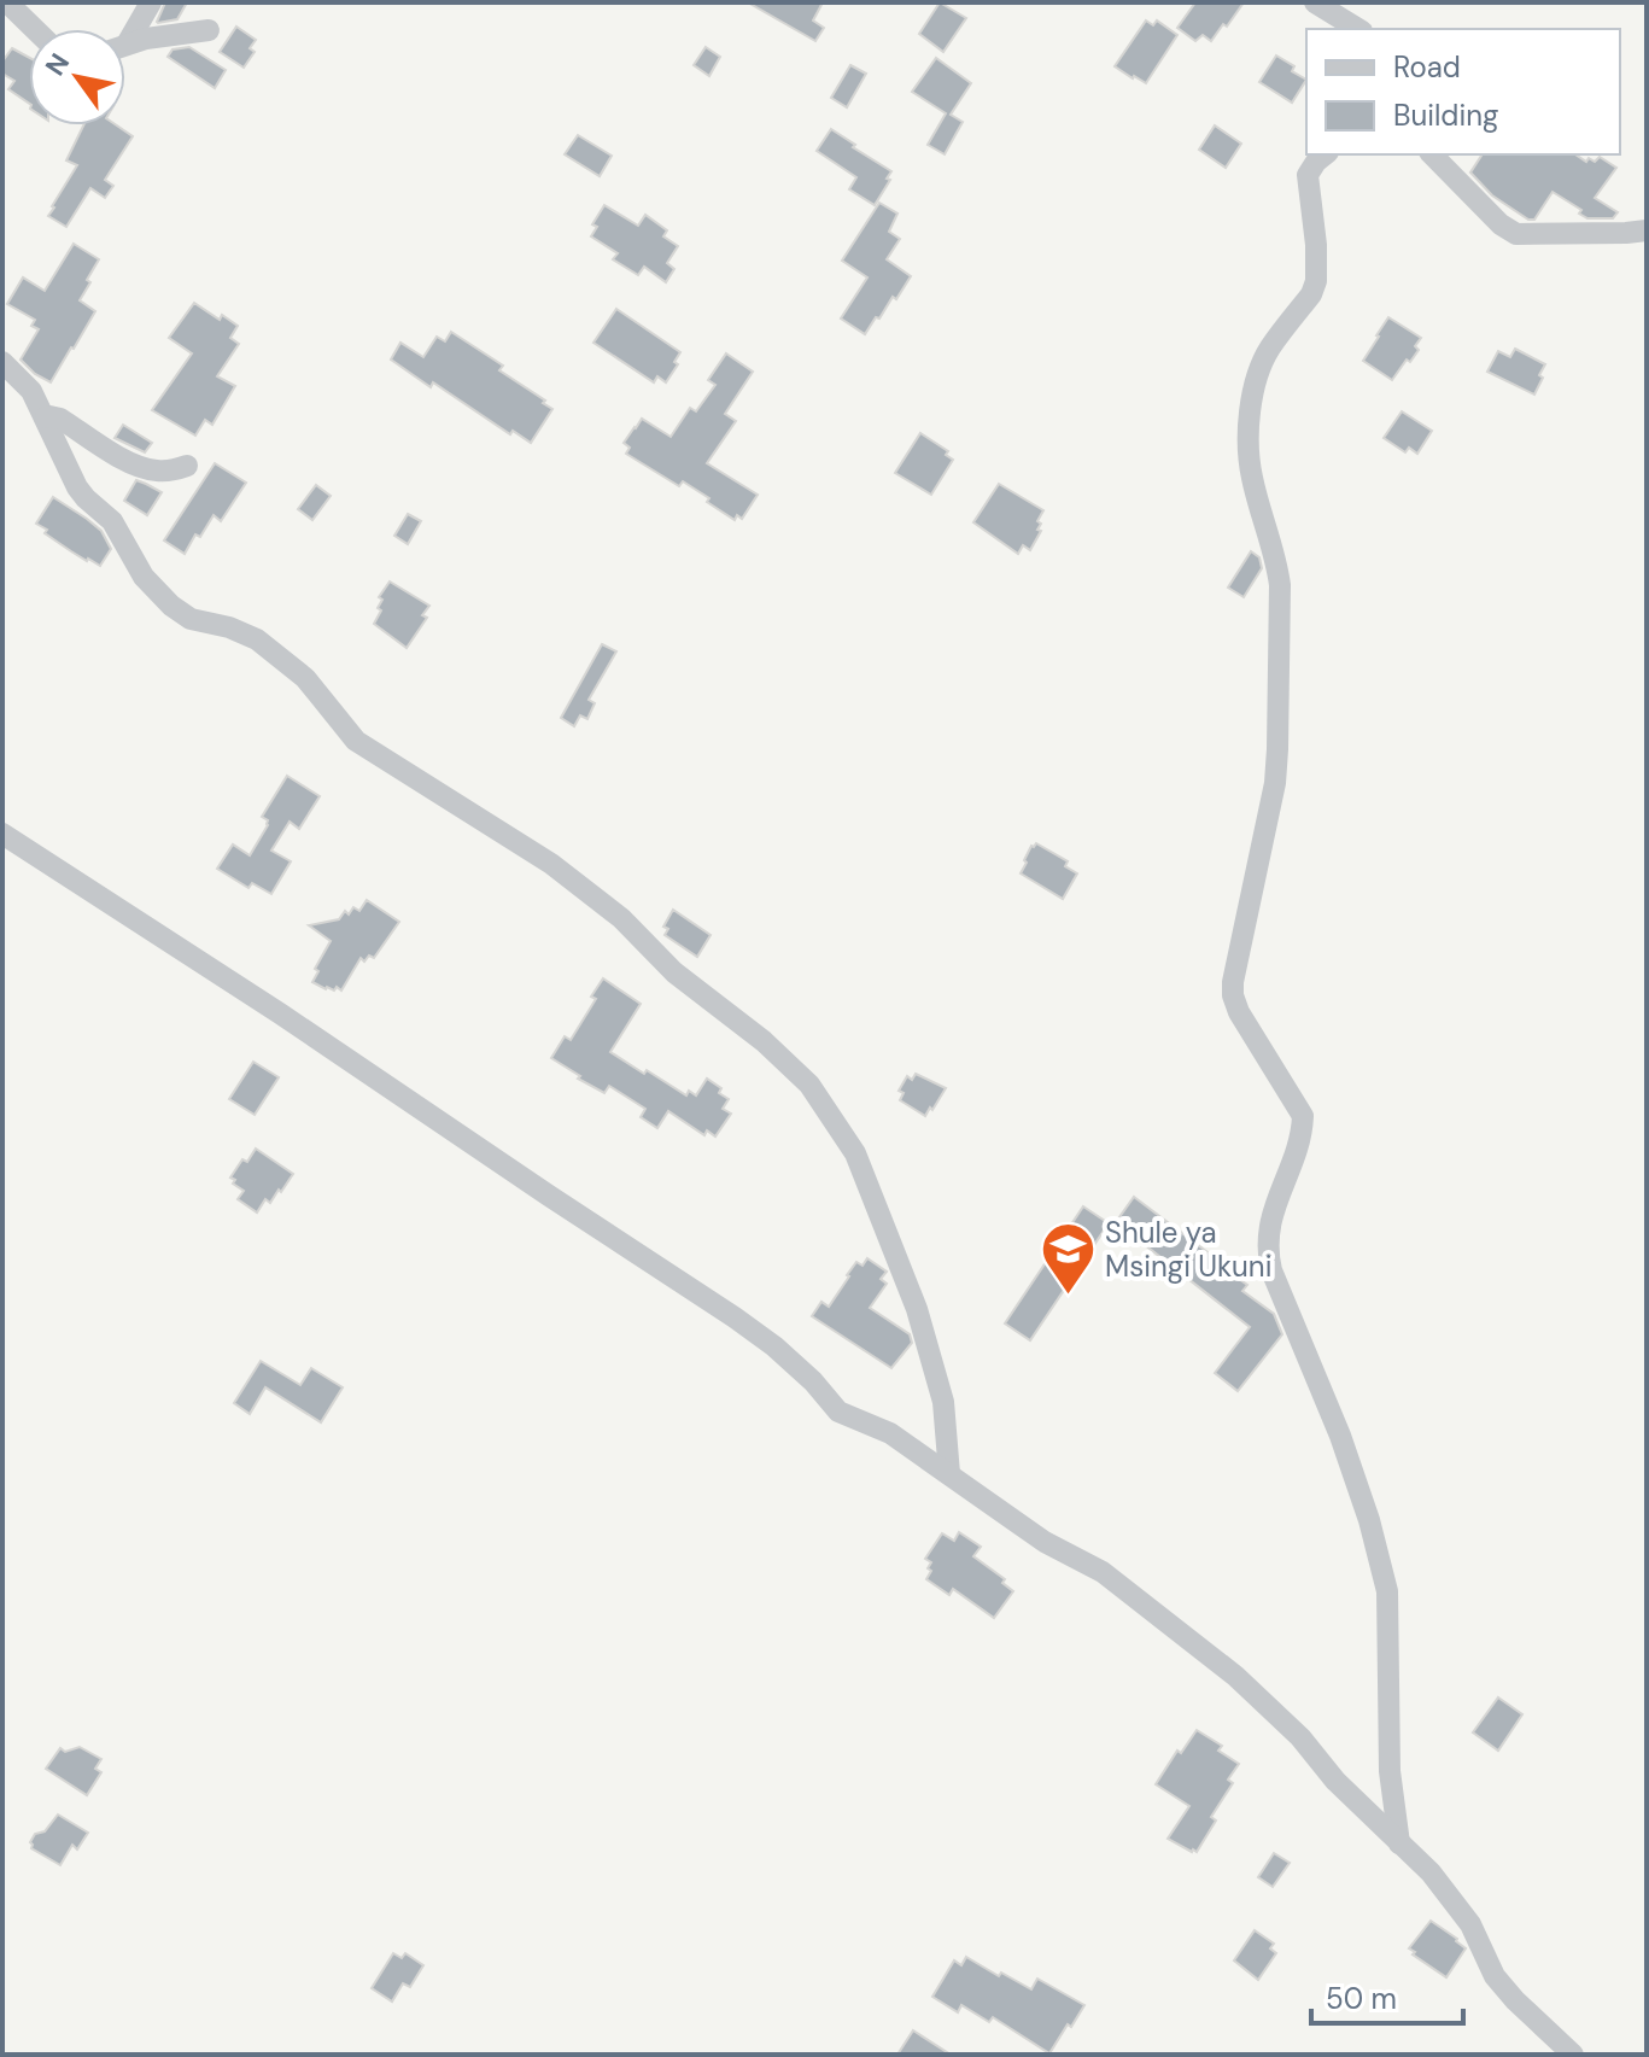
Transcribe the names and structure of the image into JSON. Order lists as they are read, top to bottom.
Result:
{
  "places": {
    "school or university": ["Shule ya Msingi Ukuni"]
  },
  "legend": ["Road", "Building"],
  "scale_bar": "50 m",
  "north": "top left"
}
